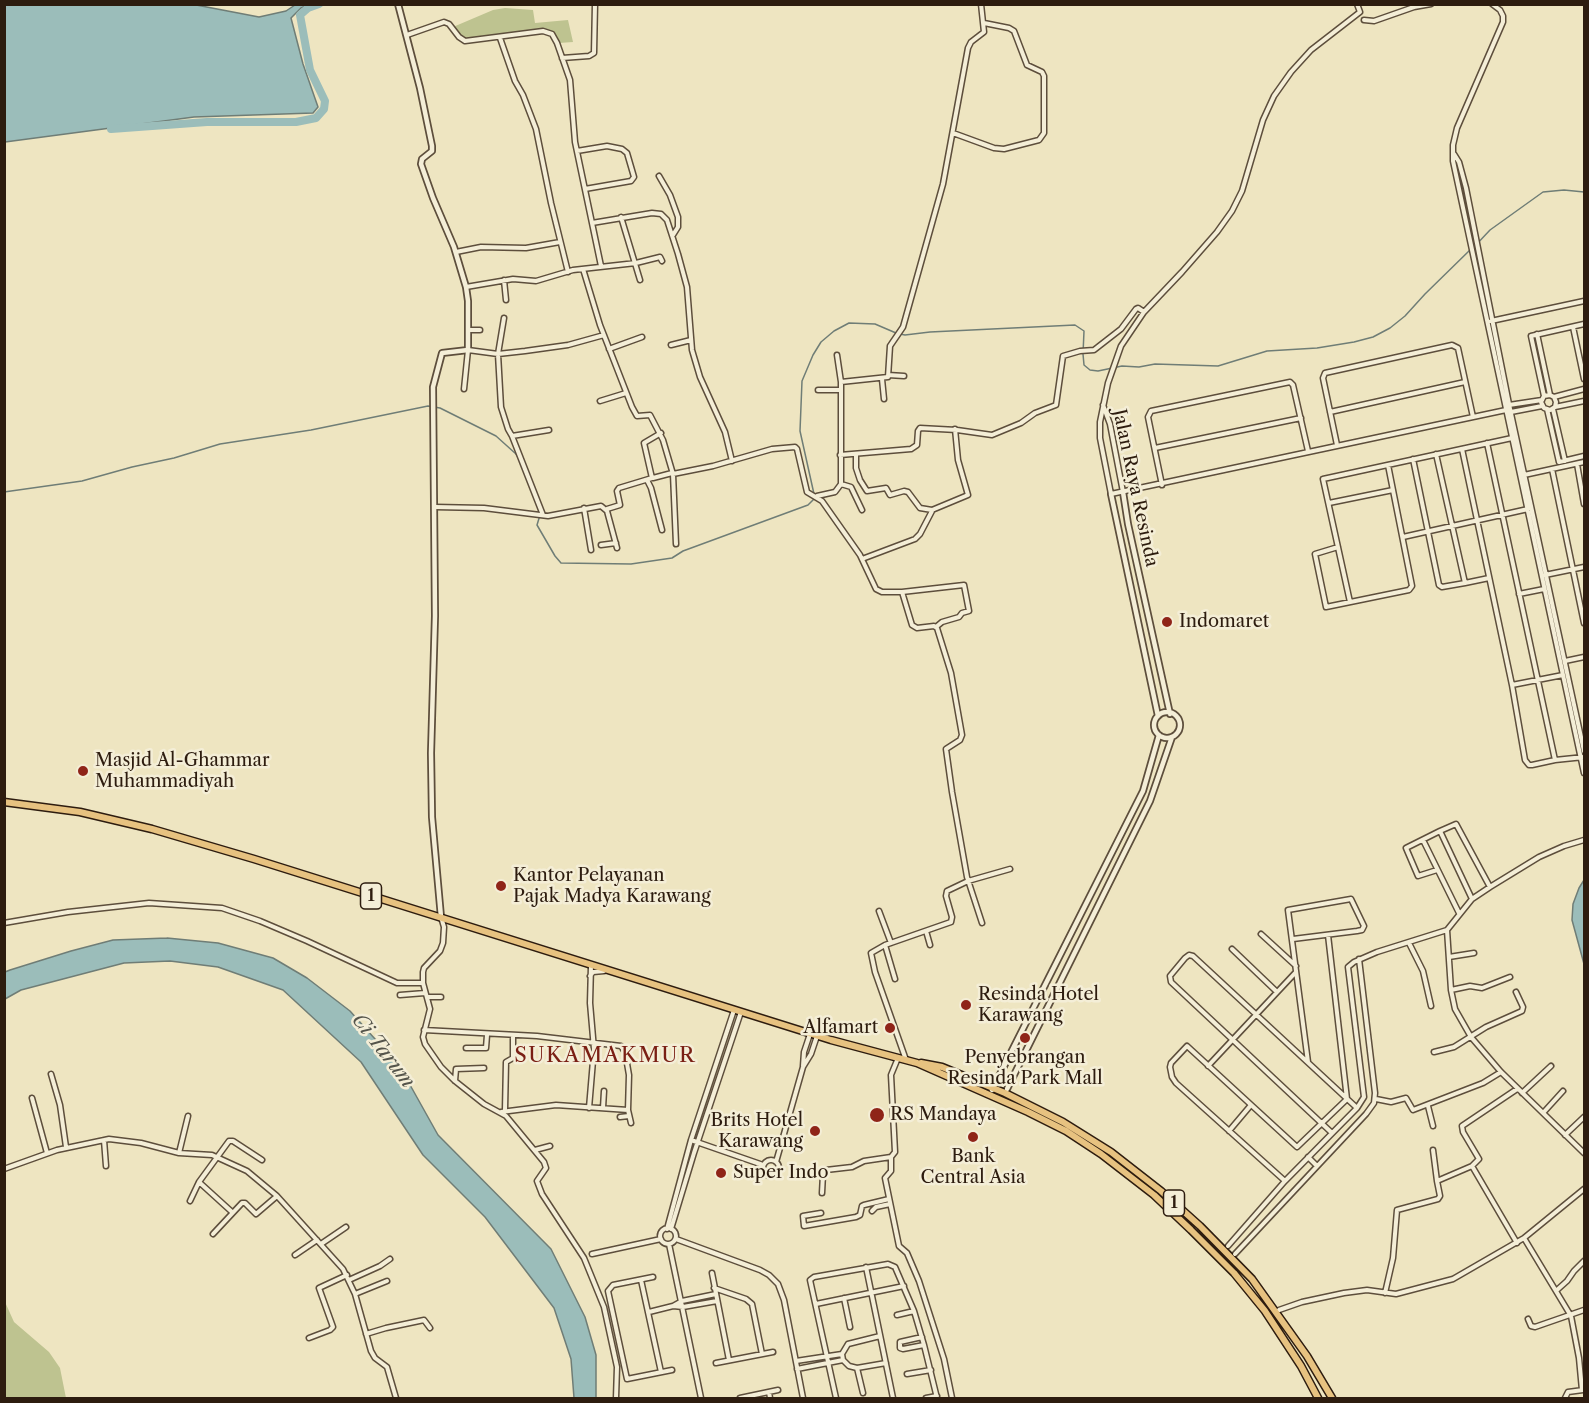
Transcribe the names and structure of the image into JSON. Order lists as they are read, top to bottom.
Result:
{
  "streets": {
    "main road": ["1"],
    "street": ["Jalan Raya Resinda"]
  },
  "districts": ["SUKAMAKMUR"],
  "water": ["Ci Tarum"],
  "places": [
    "Indomaret",
    "Masjid Al-Ghammar Muhammadiyah",
    "Kantor Pelayanan Pajak Madya Karawang",
    "Resinda Hotel Karawang",
    "Alfamart",
    "Penyebrangan Resinda Park Mall",
    "RS Mandaya",
    "Brits Hotel Karawang",
    "Bank Central Asia",
    "Super Indo"
  ]
}
